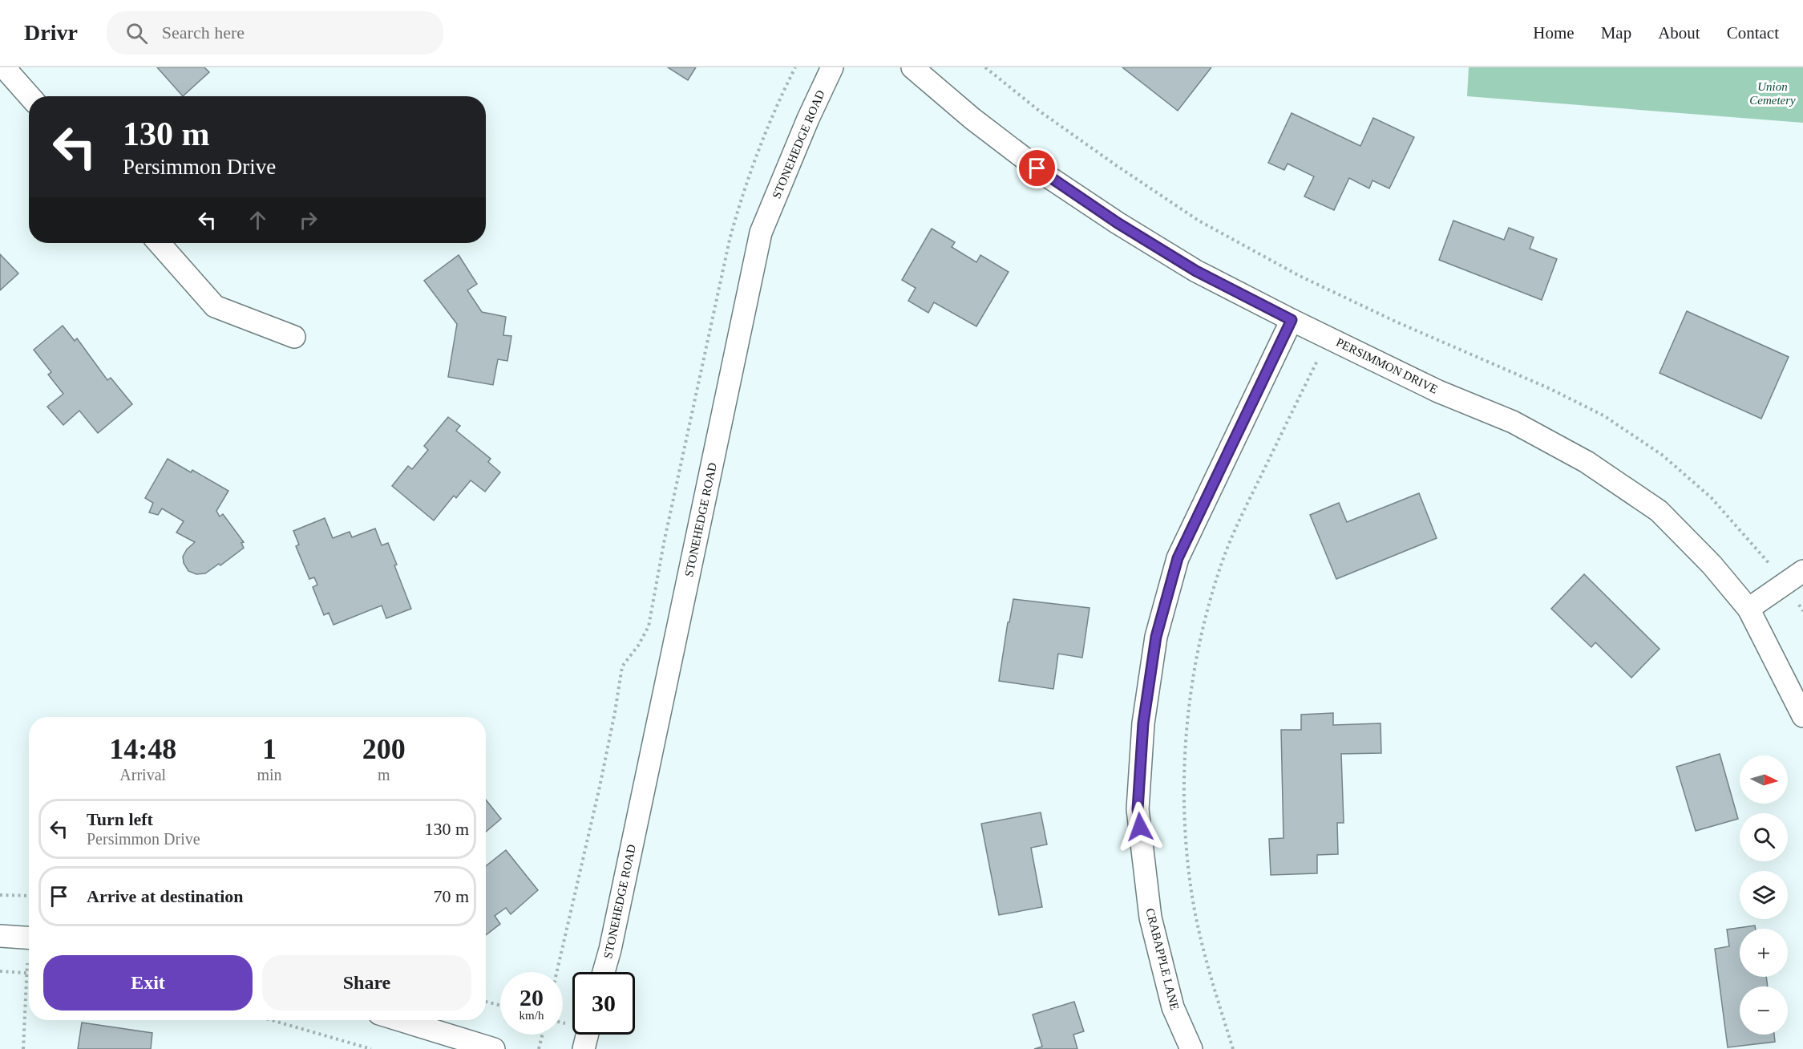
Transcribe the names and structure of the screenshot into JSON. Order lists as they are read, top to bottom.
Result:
{
  "streets": {
    "street": ["STONEHEDGE ROAD", "PERSIMMON DRIVE", "CRABAPPLE LANE"]
  },
  "crossings": [
    ["PERSIMMON DRIVE", "CRABAPPLE LANE"]
  ],
  "parks": ["Union Cemetery"],
  "north": "right",
  "page": {
    "header": "Drivr",
    "search": "Search here",
    "nav": [
      "Home",
      "Map",
      "About",
      "Contact"
    ],
    "turn": ["130 m", "Persimmon Drive"],
    "eta": [
      "14:48",
      "Arrival",
      "1",
      "min",
      "200",
      "m"
    ],
    "map_buttons": ["+", "−"],
    "list": [
      {
        "name": "Turn left",
        "note": "Persimmon Drive",
        "value": "130 m"
      },
      {
        "name": "Arrive at destination",
        "value": "70 m"
      }
    ],
    "buttons": ["Exit", "Share"],
    "speed": "20 km/h",
    "limit": "30"
  }
}
